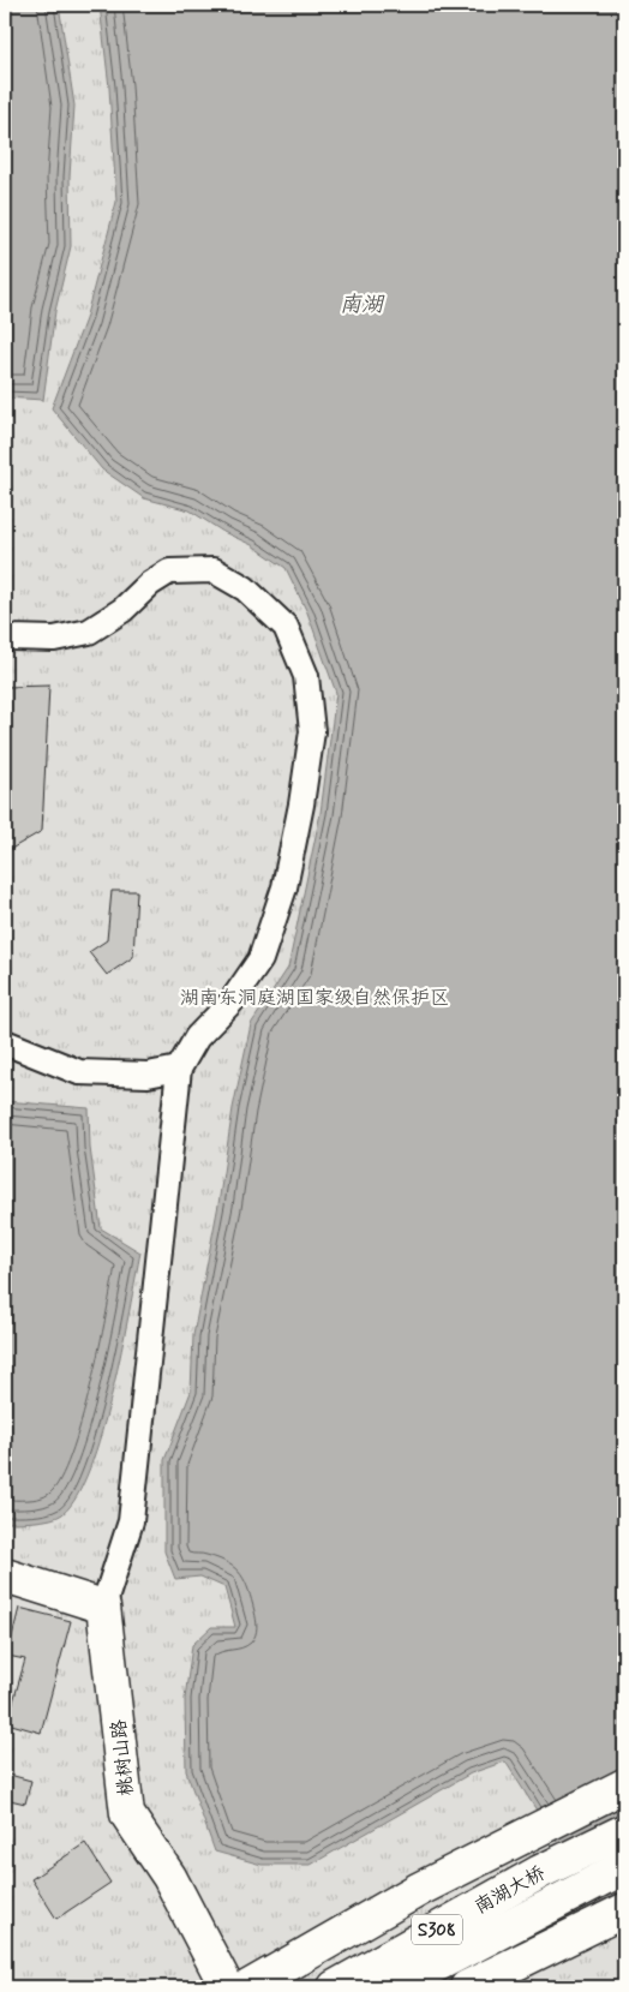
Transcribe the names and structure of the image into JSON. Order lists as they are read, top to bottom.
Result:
{
  "streets": {
    "main road": ["桃树山路", "南湖大桥", "S308"]
  },
  "water": ["南湖"],
  "parks": ["湖南东洞庭湖国家级自然保护区"]
}
